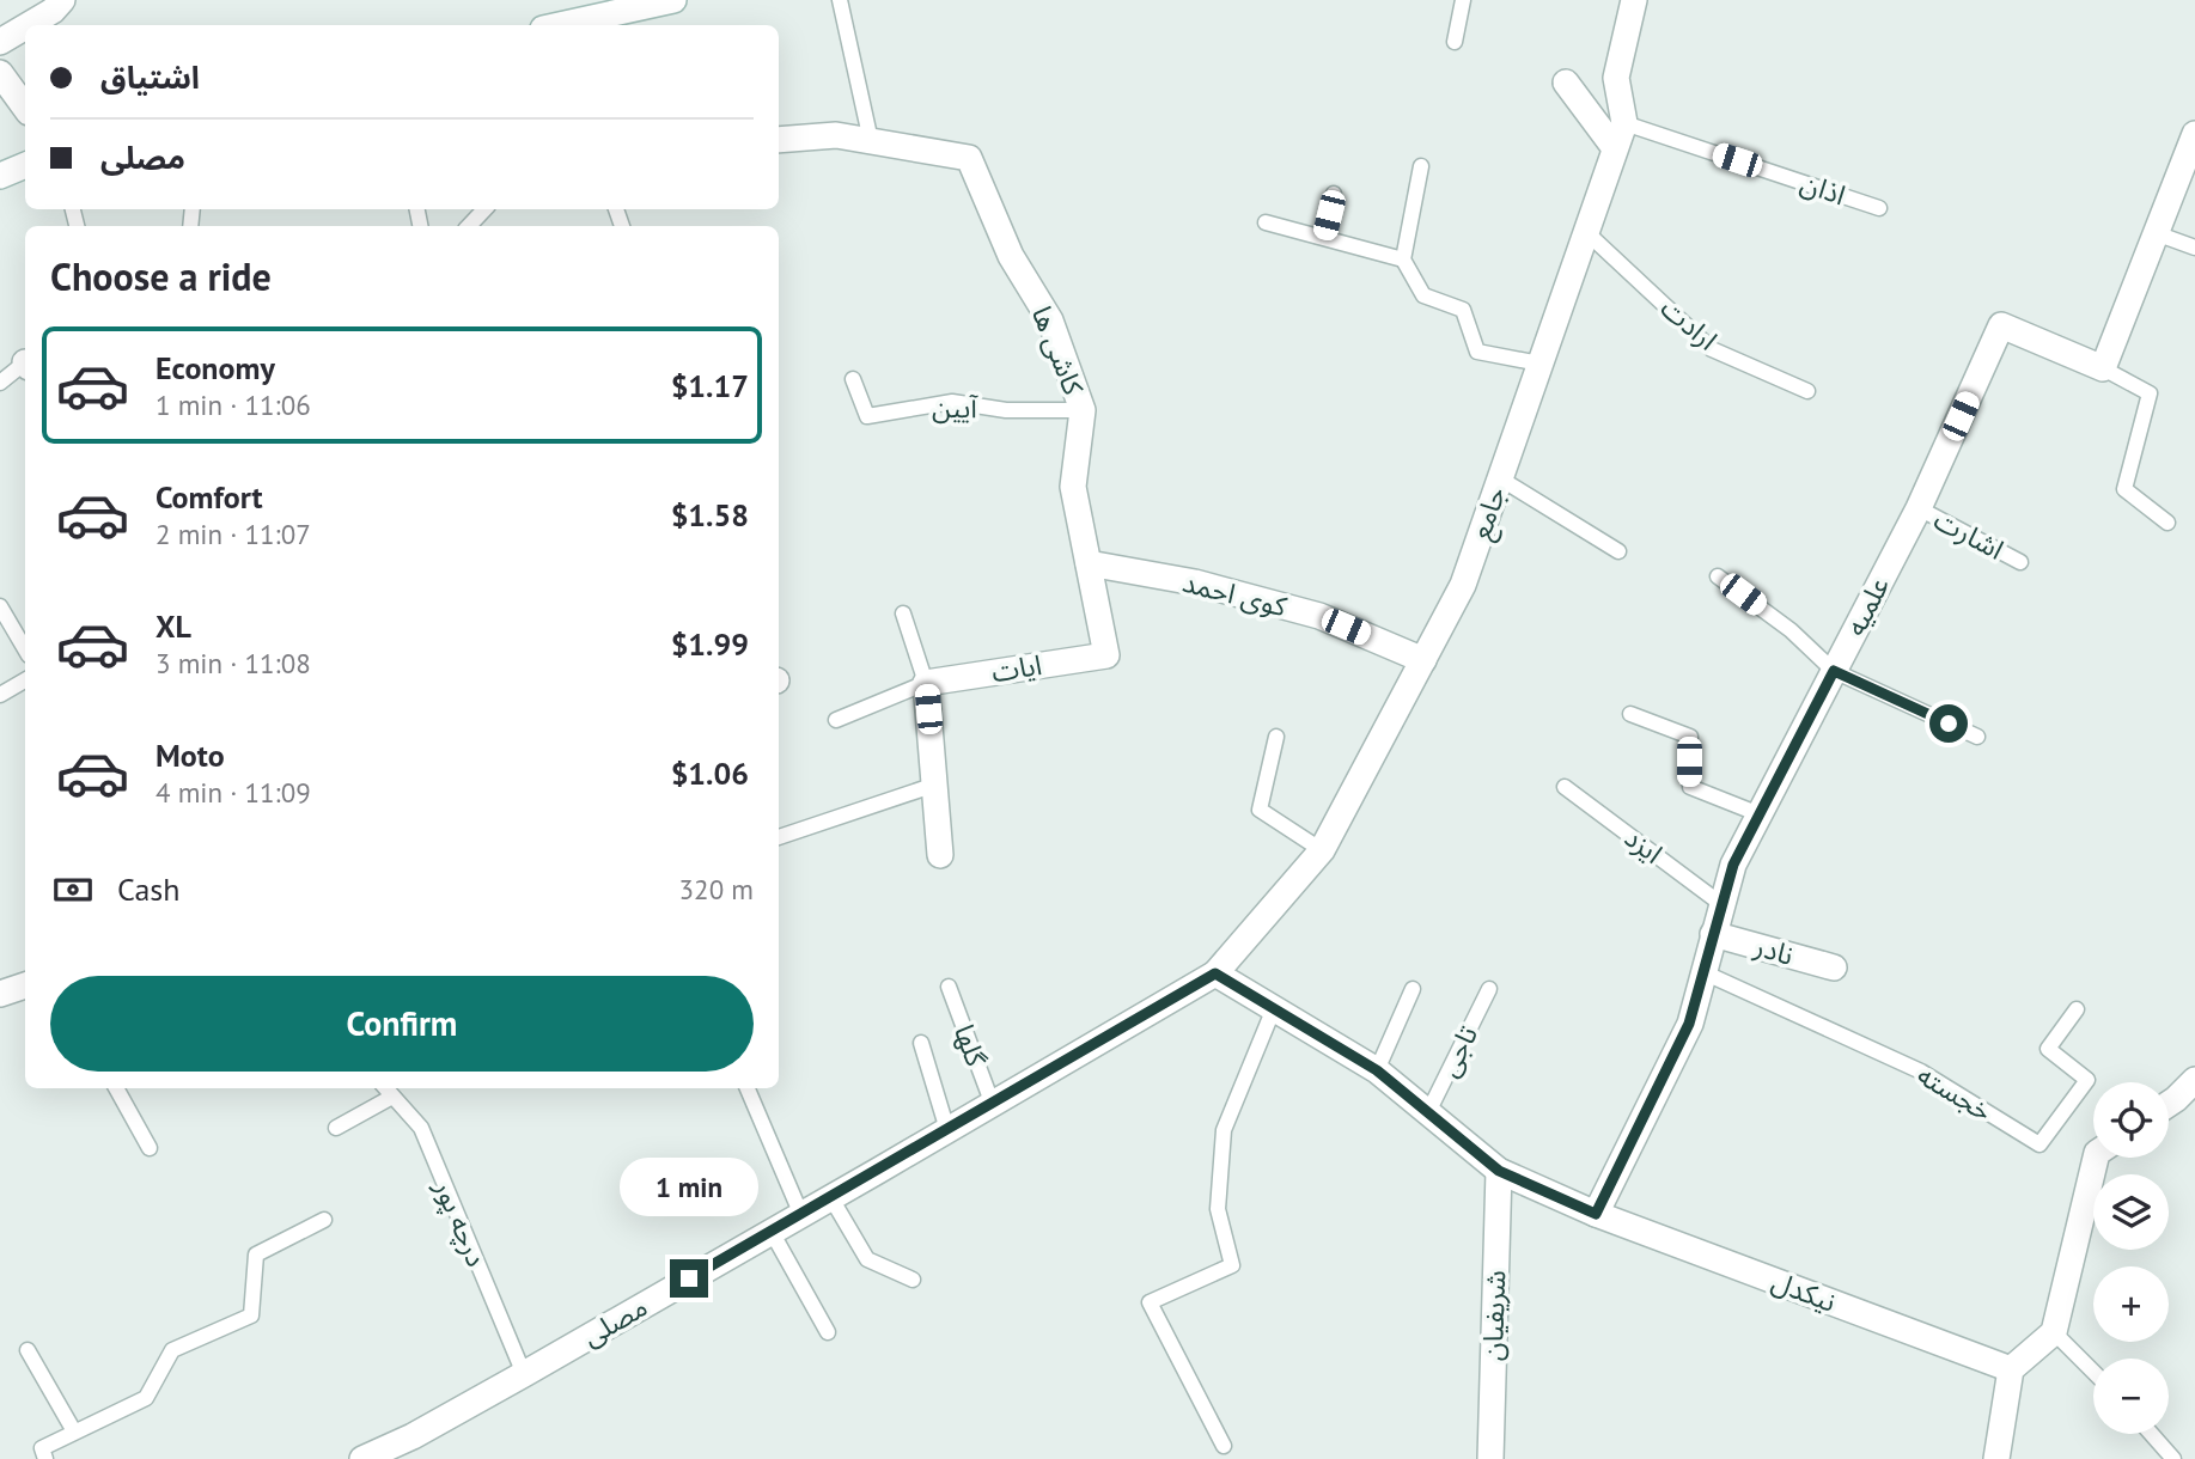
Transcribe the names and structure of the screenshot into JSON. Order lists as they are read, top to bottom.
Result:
{
  "streets": {
    "street": [
      "کاشی ها",
      "جامع",
      "کوی احمد",
      "علمیه",
      "ایات",
      "نادر",
      "نیکدل",
      "شریفیان",
      "مصلی"
    ],
    "lane": [
      "اذان",
      "ارادت",
      "آیین",
      "اشارت",
      "ایزد",
      "گلها",
      "تاجی",
      "خجسته",
      "درچه پور"
    ]
  },
  "crossings": [
    ["اذان", "جامع"],
    ["ارادت", "جامع"],
    ["کاشی ها", "آیین"],
    ["کاشی ها", "کوی احمد"],
    ["کاشی ها", "ایات"],
    ["جامع", "کوی احمد"],
    ["جامع", "مصلی"],
    ["اشارت", "علمیه"],
    ["علمیه", "ایزد"],
    ["علمیه", "نادر"],
    ["علمیه", "خجسته"],
    ["علمیه", "نیکدل"],
    ["گلها", "مصلی"],
    ["درچه پور", "مصلی"]
  ],
  "page": {
    "banner": ["اشتیاق", "مصلی"],
    "heading": "Choose a ride",
    "list": [
      {
        "name": "Economy",
        "note": "1 min · 11:06",
        "value": "$1.17"
      },
      {
        "name": "Comfort",
        "note": "2 min · 11:07",
        "value": "$1.58"
      },
      {
        "name": "XL",
        "note": "3 min · 11:08",
        "value": "$1.99"
      },
      {
        "name": "Moto",
        "note": "4 min · 11:09",
        "value": "$1.06"
      }
    ],
    "pay": ["Cash", "320 m"],
    "buttons": "Confirm",
    "map_buttons": ["+", "−"],
    "bubble": "1 min"
  }
}
